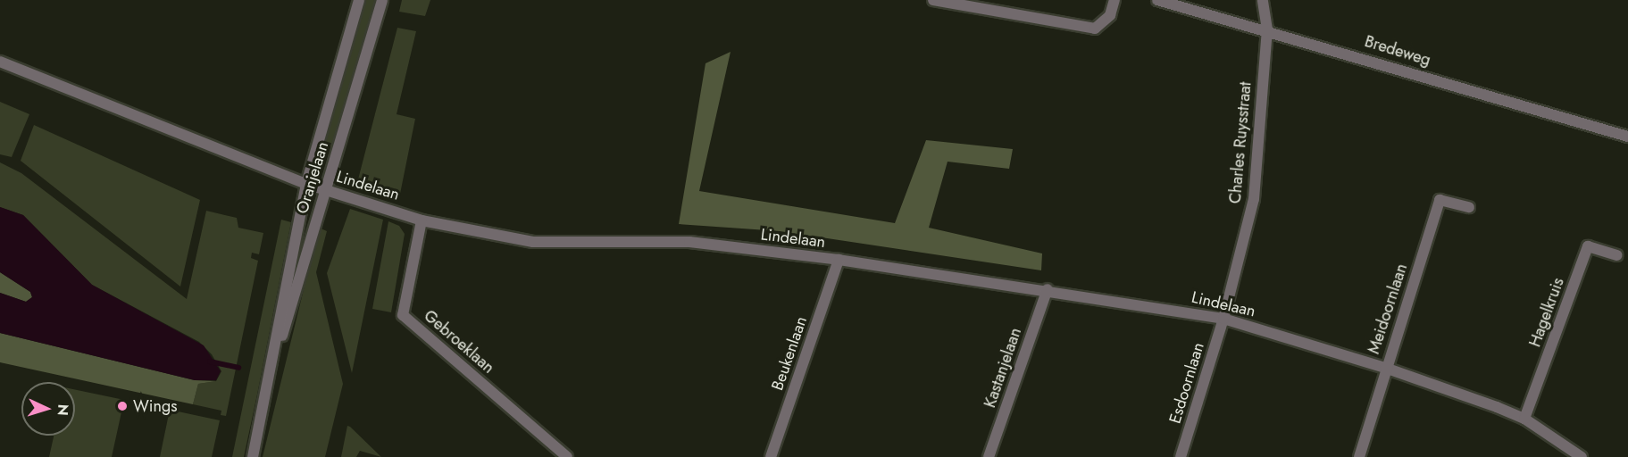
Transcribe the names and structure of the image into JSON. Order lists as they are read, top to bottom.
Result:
{
  "streets": {
    "street": [
      "Bredeweg",
      "Charles Ruysstraat",
      "Oranjelaan",
      "Lindelaan",
      "Meidoornlaan",
      "Hagelkruis",
      "Gebroeklaan",
      "Beukenlaan",
      "Kastanjelaan",
      "Esdoornlaan"
    ]
  },
  "crossings": [
    ["Bredeweg", "Charles Ruysstraat"],
    ["Charles Ruysstraat", "Lindelaan"],
    ["Charles Ruysstraat", "Esdoornlaan"],
    ["Oranjelaan", "Lindelaan"],
    ["Lindelaan", "Meidoornlaan"],
    ["Lindelaan", "Hagelkruis"],
    ["Lindelaan", "Gebroeklaan"],
    ["Lindelaan", "Beukenlaan"],
    ["Lindelaan", "Kastanjelaan"],
    ["Lindelaan", "Esdoornlaan"]
  ],
  "places": ["Wings"],
  "north": "right"
}
